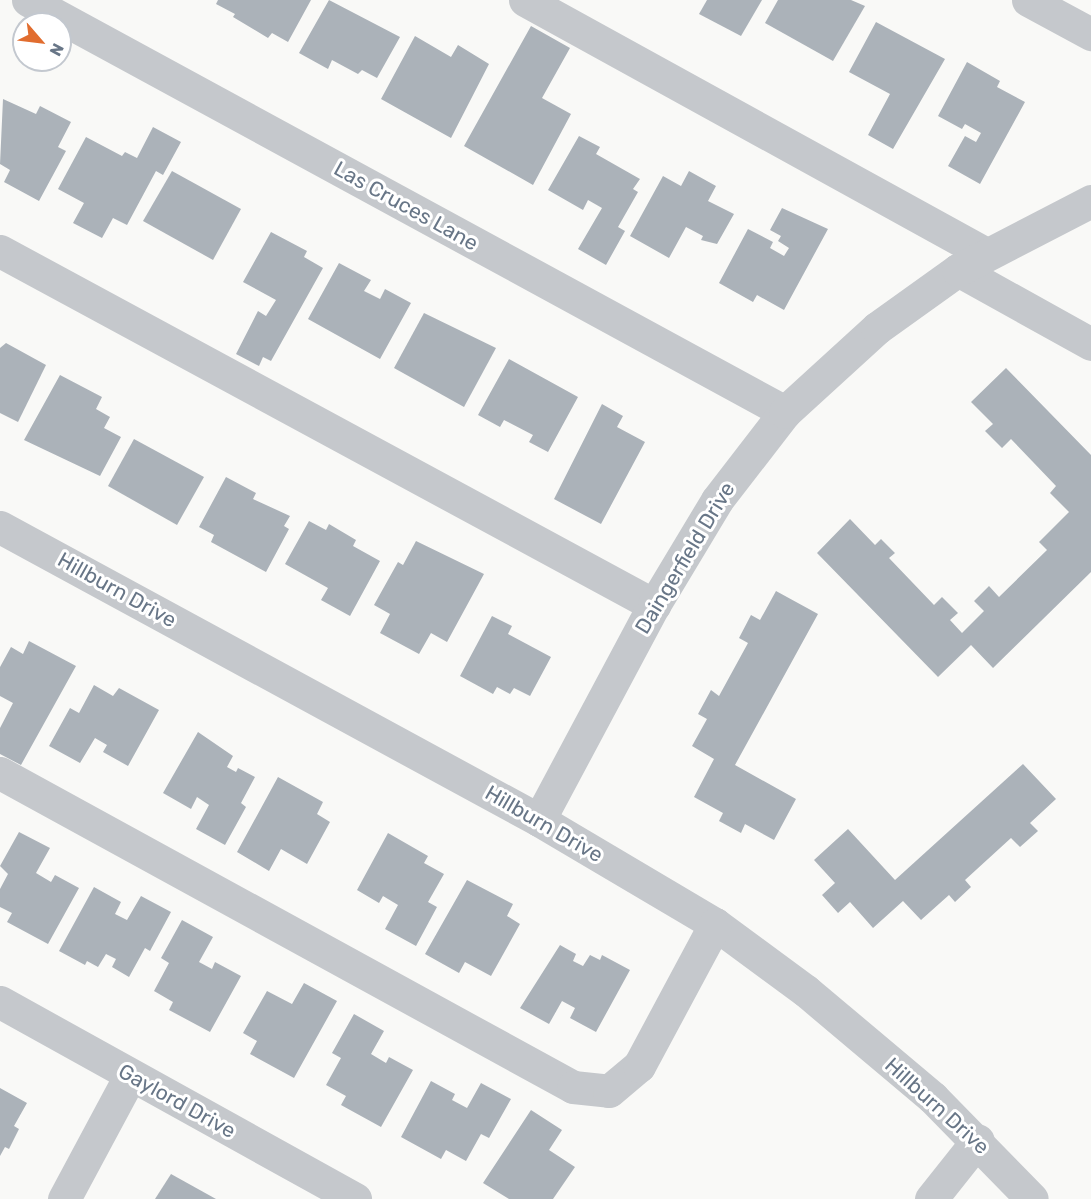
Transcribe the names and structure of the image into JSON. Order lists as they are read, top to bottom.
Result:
{
  "streets": {
    "street": [
      "Las Cruces Lane",
      "Daingerfield Drive",
      "Hillburn Drive",
      "Gaylord Drive"
    ]
  },
  "crossings": [
    ["Las Cruces Lane", "Daingerfield Drive"],
    ["Daingerfield Drive", "Hillburn Drive"]
  ],
  "north": "bottom right"
}
